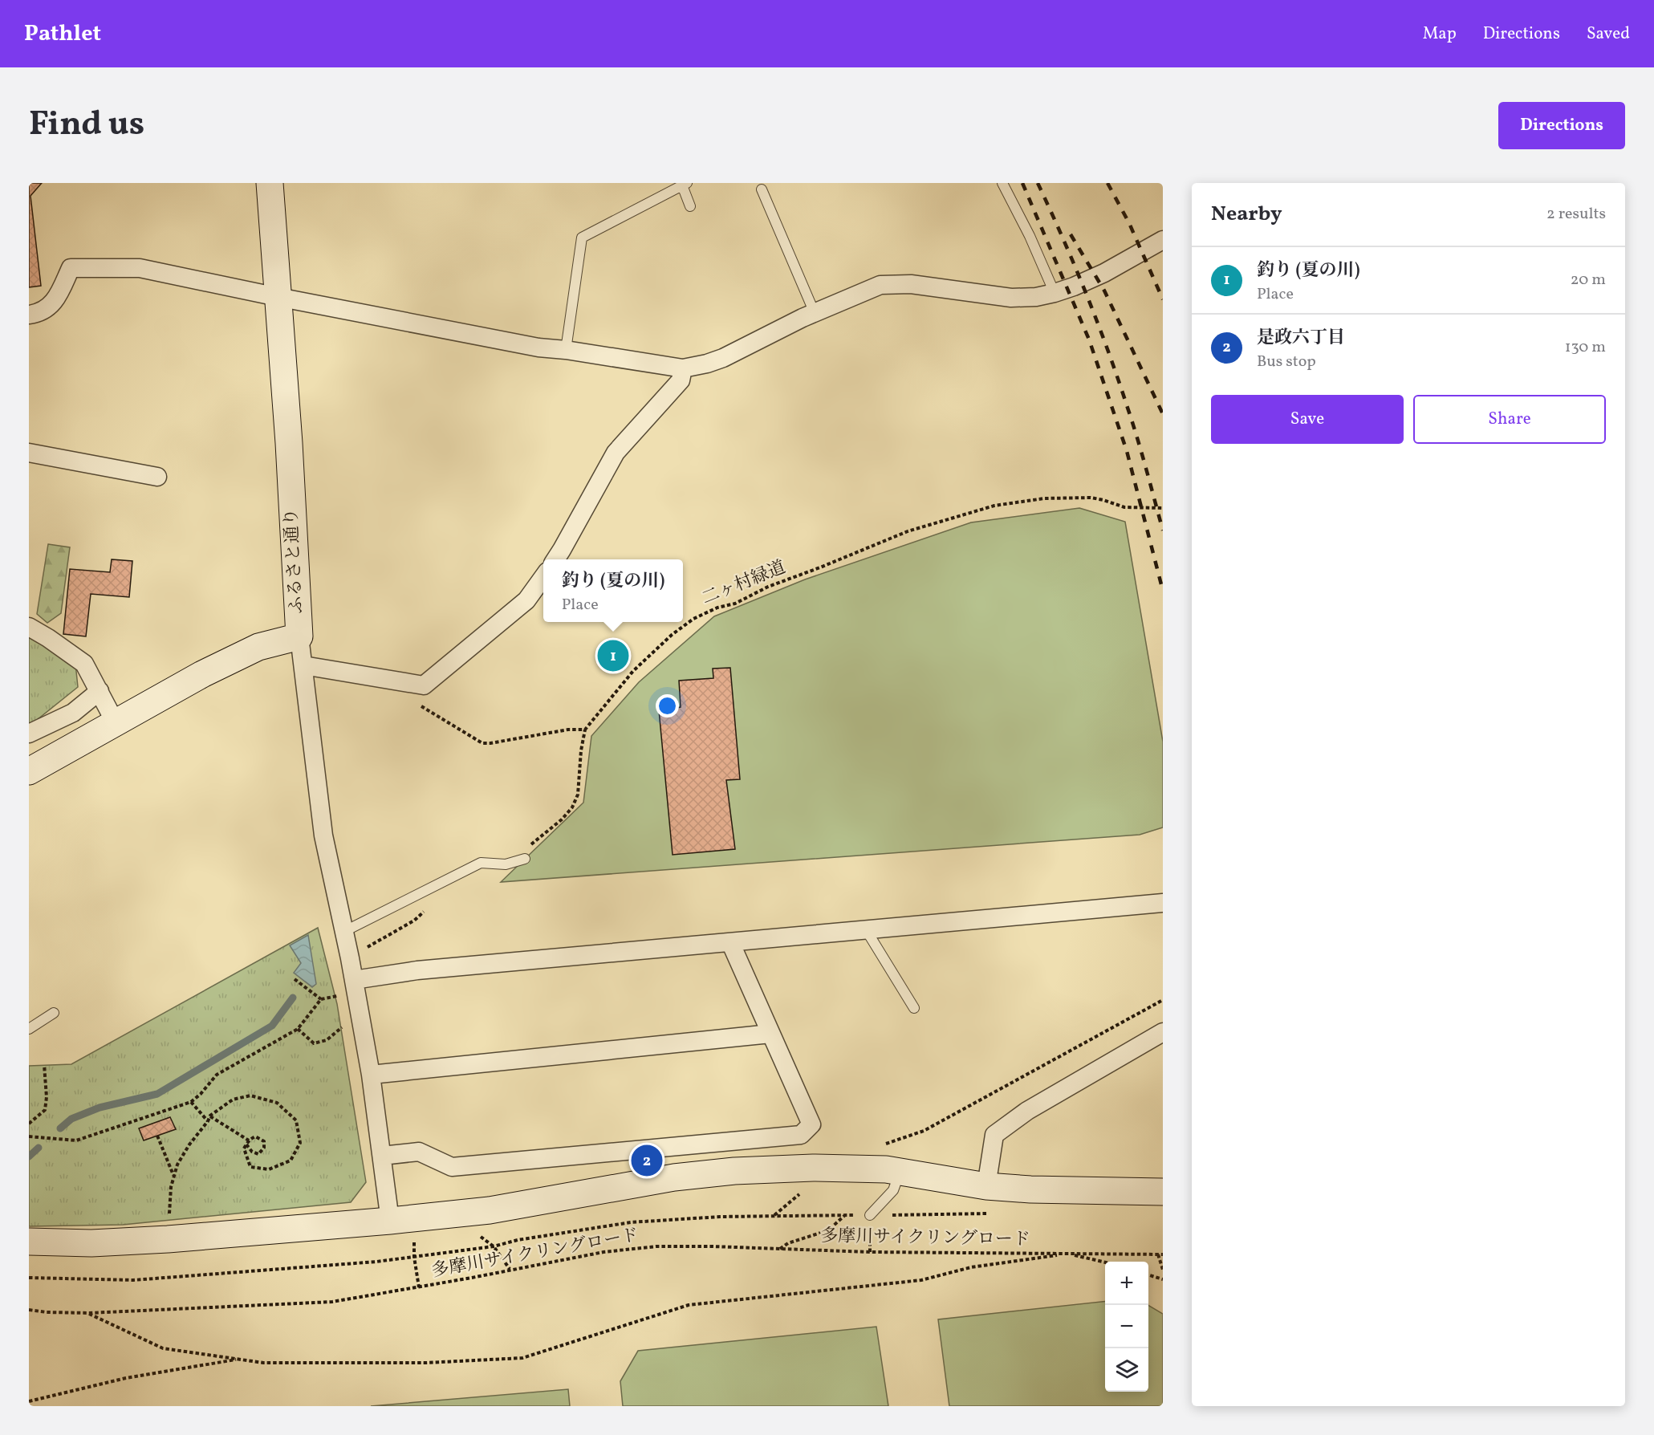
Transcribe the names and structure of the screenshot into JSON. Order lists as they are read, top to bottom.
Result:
{
  "streets": {
    "street": ["ふるさと通り"],
    "path": ["二ヶ村緑道", "多摩川サイクリングロード"]
  },
  "page": {
    "header": "Pathlet",
    "nav": ["Map", "Directions", "Saved"],
    "title": "Find us",
    "buttons": [
      "Directions",
      ["Save", "Share"]
    ],
    "heading": ["Nearby", "2 results"],
    "list": [
      {
        "mark": "1",
        "name": "釣り (夏の川)",
        "note": "Place",
        "value": "20 m"
      },
      {
        "mark": "2",
        "name": "是政六丁目",
        "note": "Bus stop",
        "value": "130 m"
      }
    ],
    "popup": ["釣り (夏の川)", "Place"],
    "pins": ["1", "2"],
    "map_buttons": ["+", "−"]
  }
}
